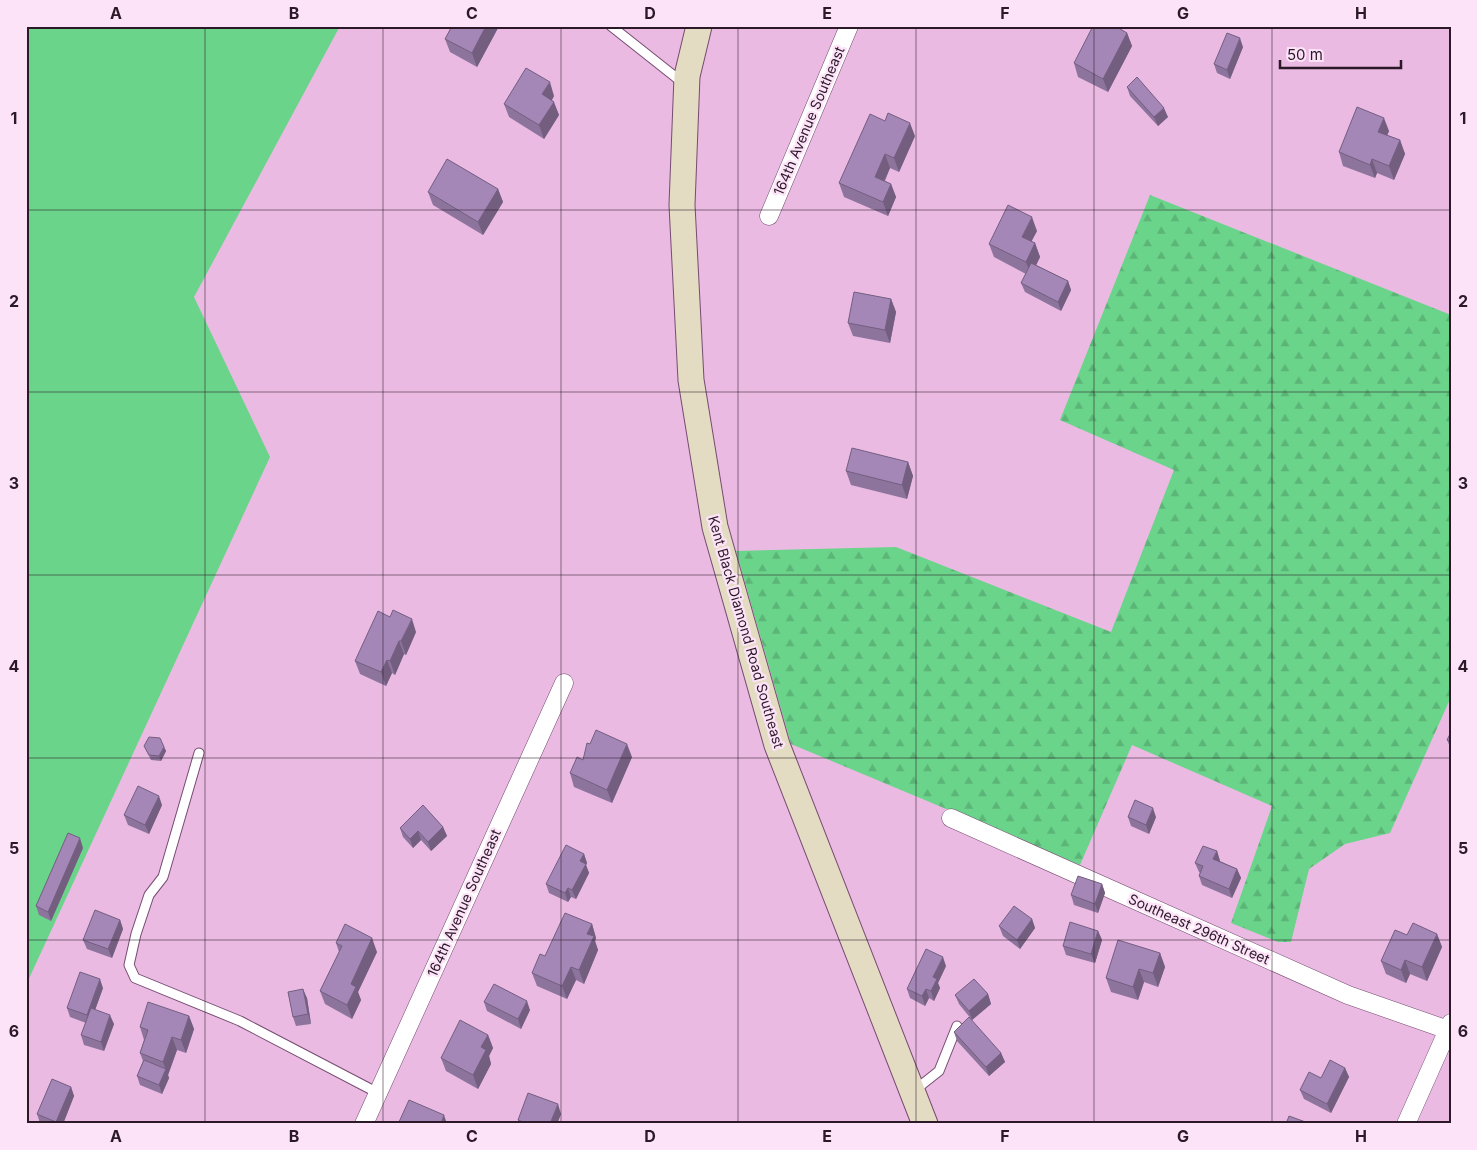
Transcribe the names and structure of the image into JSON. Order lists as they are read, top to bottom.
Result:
{
  "streets": {
    "street": ["164th Avenue Southeast", "Kent Black Diamond Road Southeast", "Southeast 296th Street"]
  },
  "scale_bar": "50 m",
  "grid": {
    "columns": [
      "A",
      "B",
      "C",
      "D",
      "E",
      "F",
      "G",
      "H"
    ],
    "rows": [
      "1",
      "2",
      "3",
      "4",
      "5",
      "6"
    ]
  }
}
